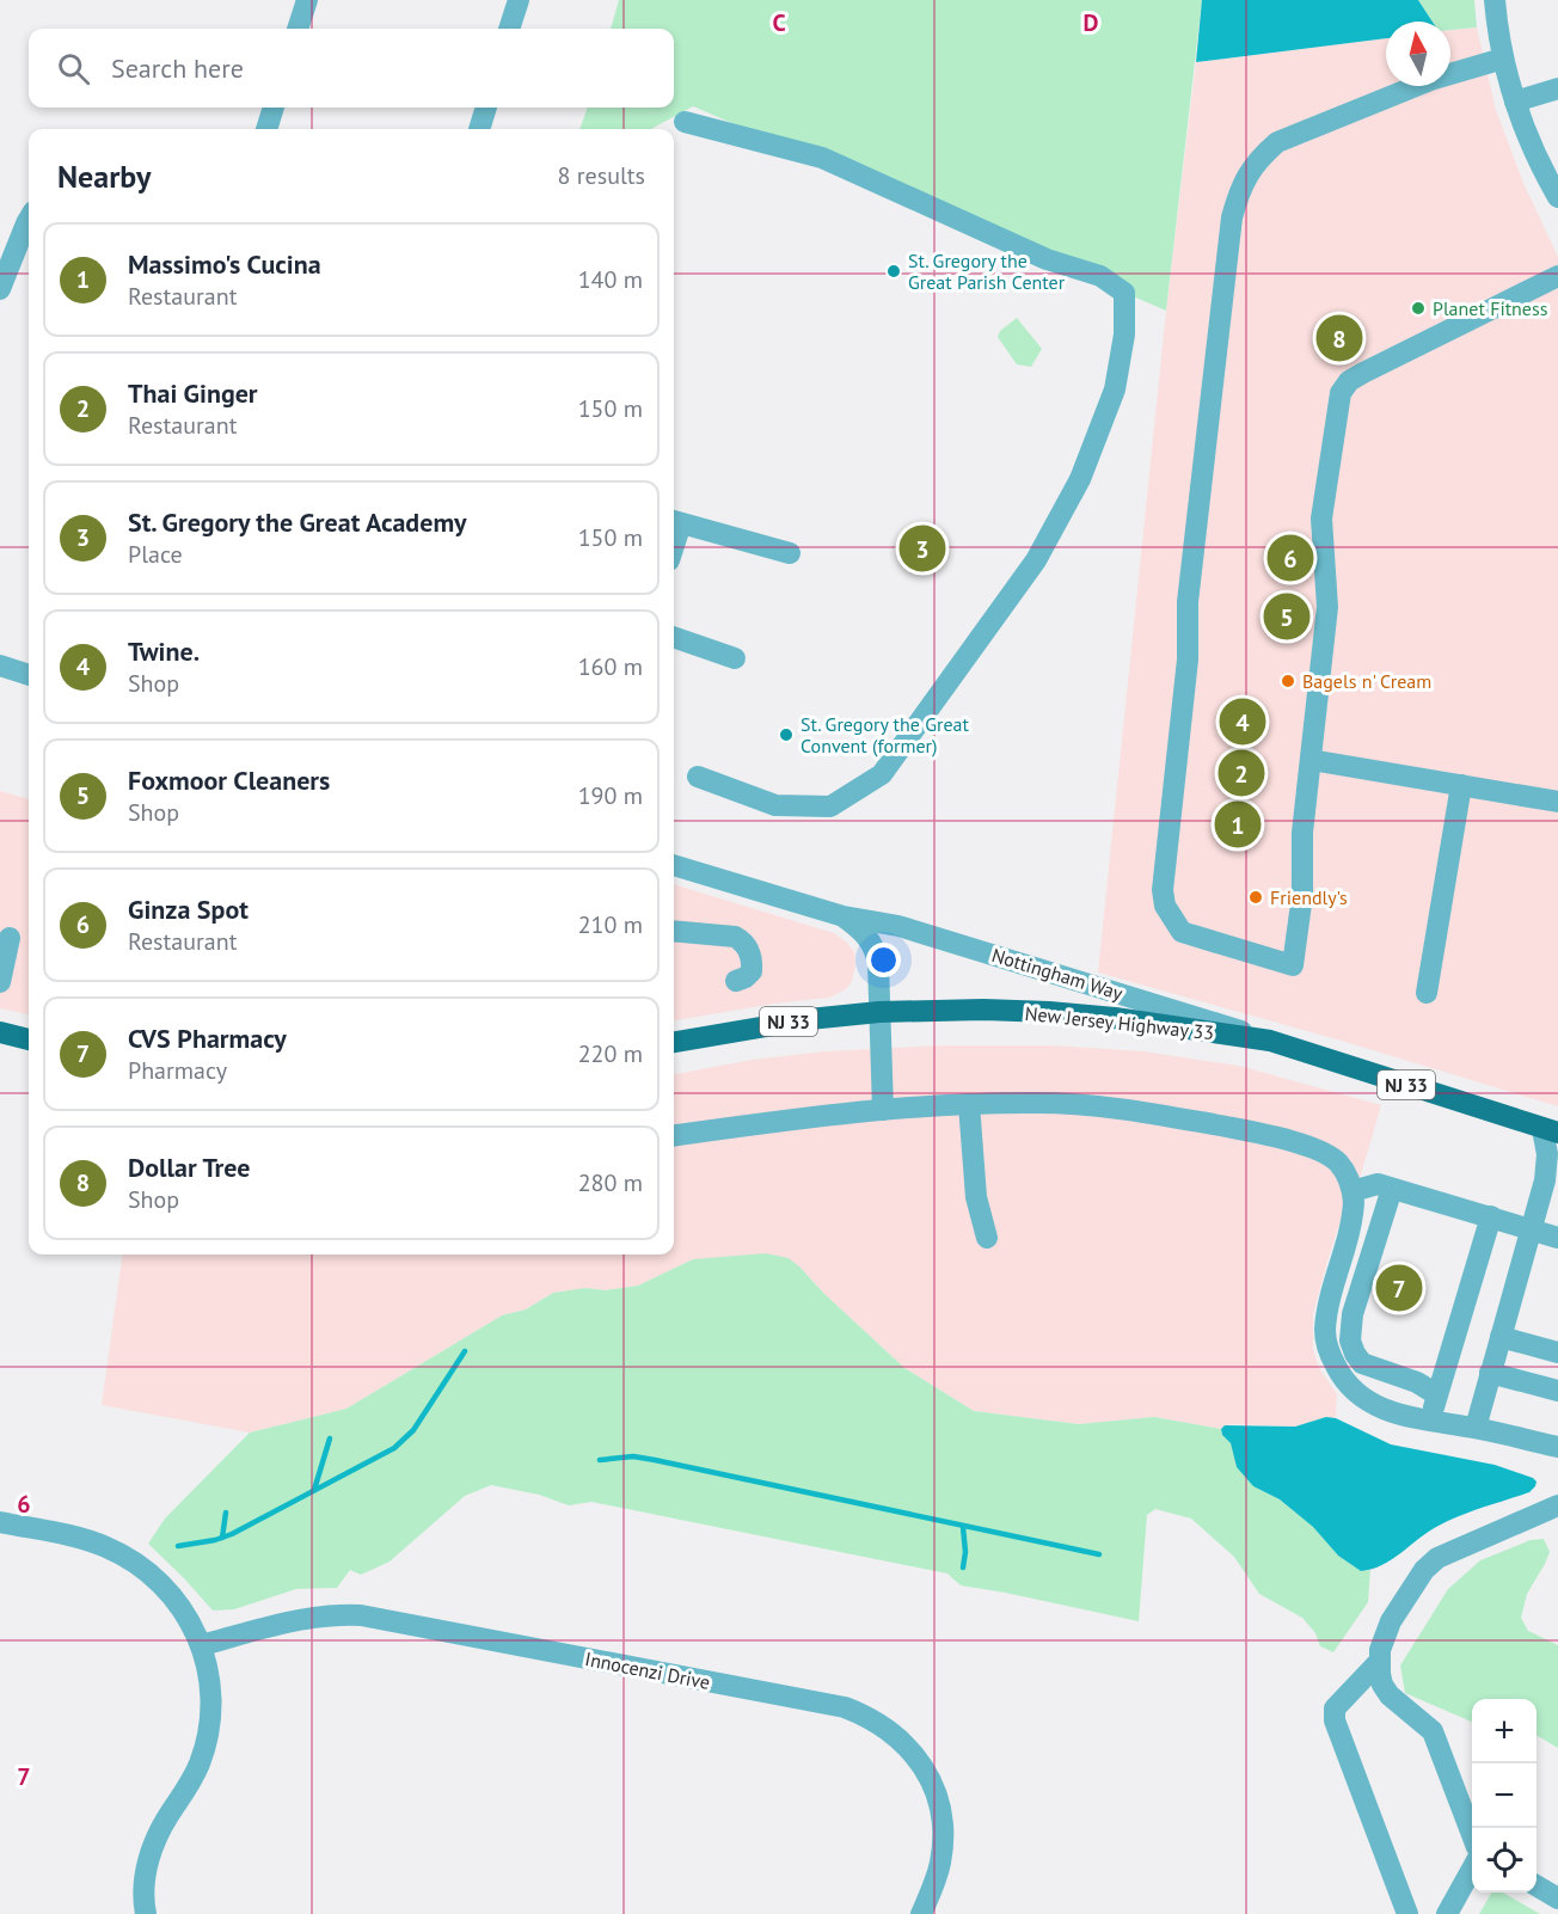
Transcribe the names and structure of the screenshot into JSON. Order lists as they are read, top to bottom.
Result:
{
  "streets": {
    "main road": ["NJ 33", "New Jersey Highway 33"],
    "street": ["Nottingham Way", "Innocenzi Drive"]
  },
  "crossings": [
    ["Nottingham Way", "New Jersey Highway 33"]
  ],
  "places": [
    "St. Gregory the Great Parish Center",
    "Planet Fitness",
    "Bagels n' Cream",
    "St. Gregory the Great Convent (former)",
    "Friendly's"
  ],
  "north": "top",
  "page": {
    "search": "Search here",
    "heading": ["Nearby", "8 results"],
    "list": [
      {
        "mark": "1",
        "name": "Massimo's Cucina",
        "note": "Restaurant",
        "value": "140 m"
      },
      {
        "mark": "2",
        "name": "Thai Ginger",
        "note": "Restaurant",
        "value": "150 m"
      },
      {
        "mark": "3",
        "name": "St. Gregory the Great Academy",
        "note": "Place",
        "value": "150 m"
      },
      {
        "mark": "4",
        "name": "Twine.",
        "note": "Shop",
        "value": "160 m"
      },
      {
        "mark": "5",
        "name": "Foxmoor Cleaners",
        "note": "Shop",
        "value": "190 m"
      },
      {
        "mark": "6",
        "name": "Ginza Spot",
        "note": "Restaurant",
        "value": "210 m"
      },
      {
        "mark": "7",
        "name": "CVS Pharmacy",
        "note": "Pharmacy",
        "value": "220 m"
      },
      {
        "mark": "8",
        "name": "Dollar Tree",
        "note": "Shop",
        "value": "280 m"
      }
    ],
    "pins": [
      "8",
      "3",
      "6",
      "5",
      "4",
      "2",
      "1",
      "7"
    ],
    "map_buttons": ["+", "−"]
  },
  "grid": {
    "columns": ["C", "D"],
    "rows": ["6", "7"]
  }
}
